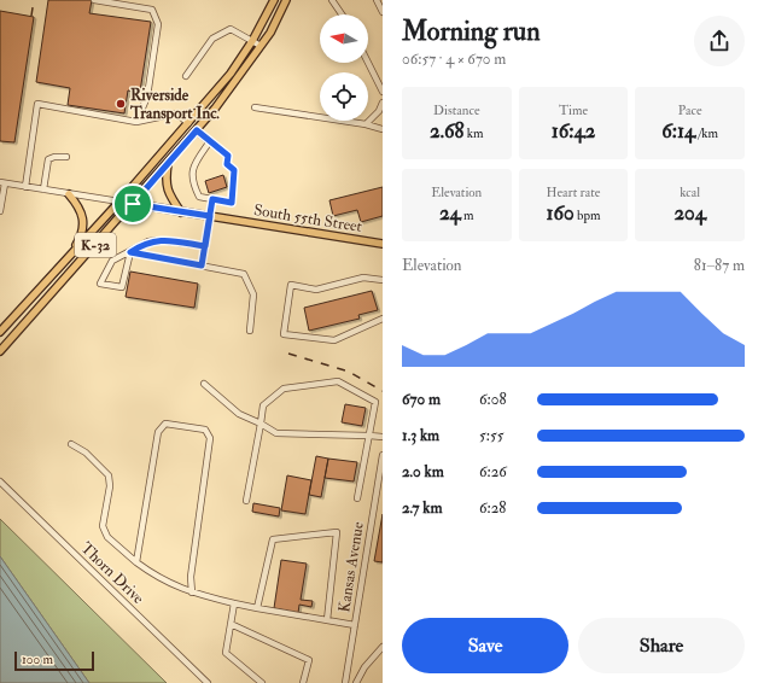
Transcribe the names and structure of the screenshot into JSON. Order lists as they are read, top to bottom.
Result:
{
  "streets": {
    "main road": ["South 55th Street", "K-32"],
    "street": ["Kansas Avenue", "Thorn Drive"]
  },
  "crossings": [
    ["South 55th Street", "K-32"]
  ],
  "places": ["Riverside Transport Inc."],
  "scale_bar": "100 m",
  "north": "left",
  "page": {
    "heading": ["Morning run", "06:57 · 4 × 670 m"],
    "stats": [
      ["Distance", "2.68 km"],
      ["Time", "16:42"],
      ["Pace", "6:14 /km"],
      ["Elevation", "24 m"],
      ["Heart rate", "160 bpm"],
      ["kcal", "204"]
    ],
    "chart": ["Elevation", "81–87 m"],
    "list": [
      {
        "name": "670 m",
        "note": "6:08"
      },
      {
        "name": "1.3 km",
        "note": "5:55"
      },
      {
        "name": "2.0 km",
        "note": "6:26"
      },
      {
        "name": "2.7 km",
        "note": "6:28"
      }
    ],
    "buttons": ["Save", "Share"],
    "scale": "100 m"
  }
}
